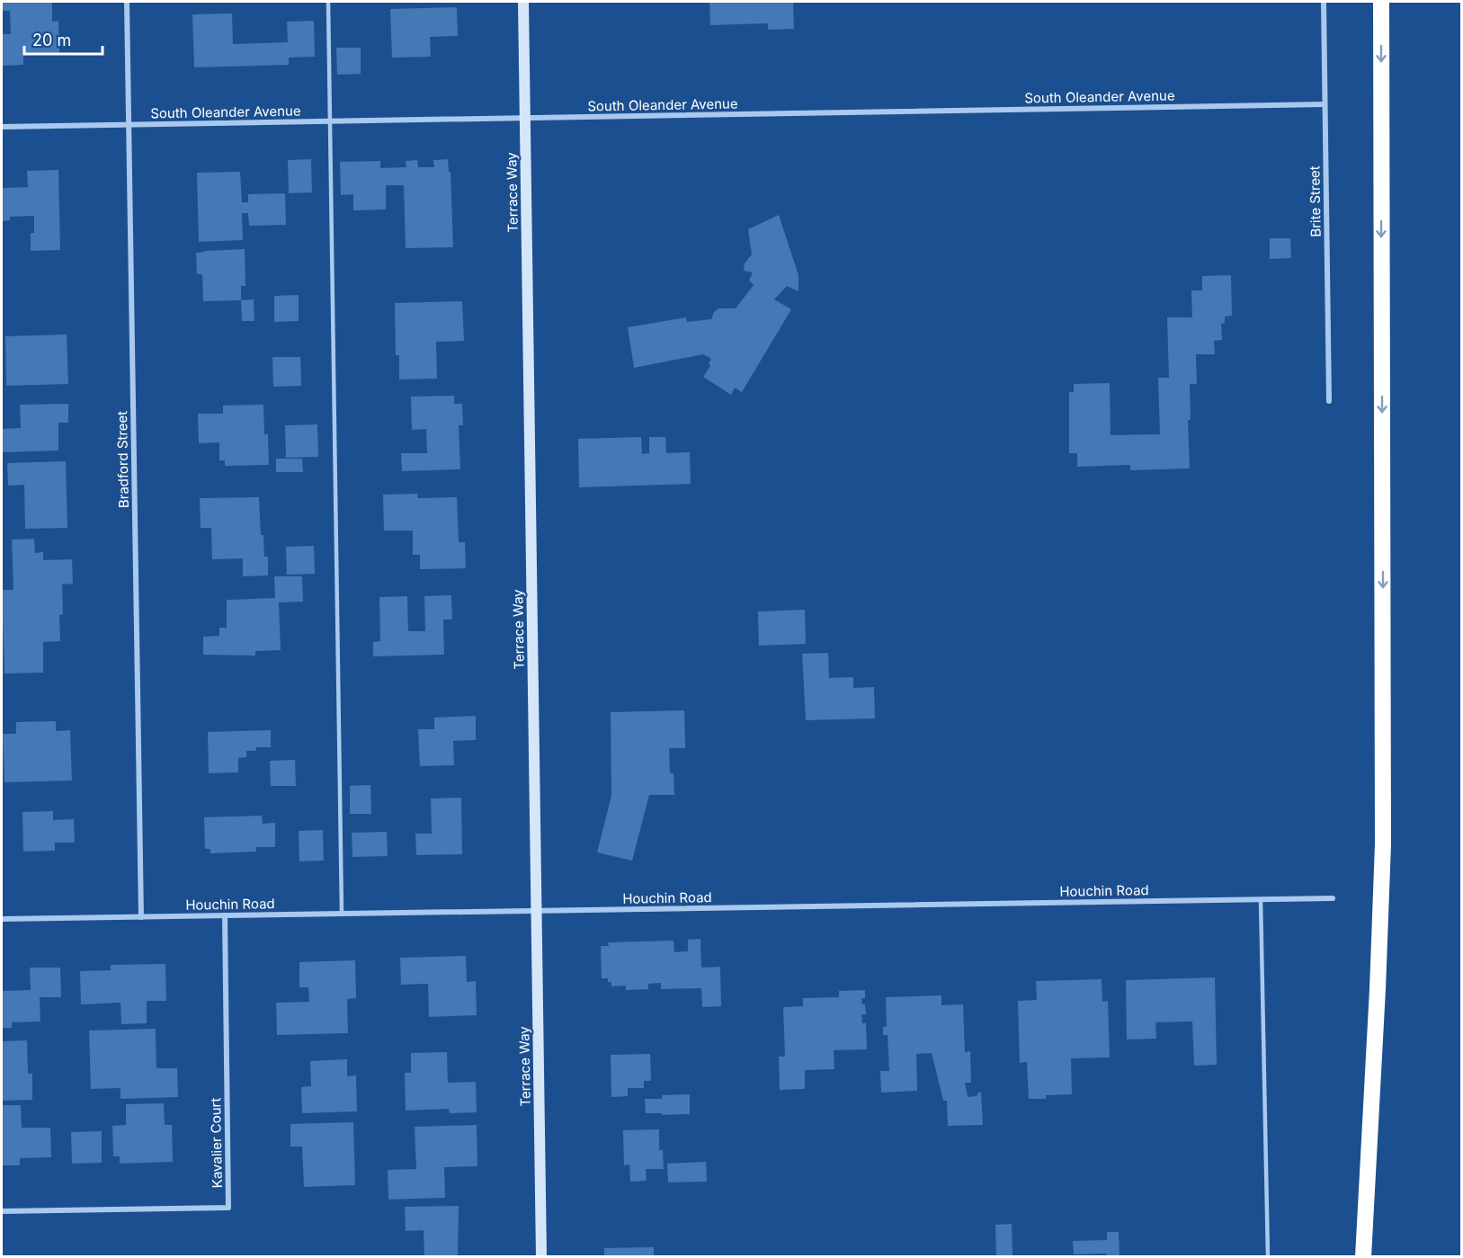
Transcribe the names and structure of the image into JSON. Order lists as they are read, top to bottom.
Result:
{
  "streets": {
    "street": [
      "South Oleander Avenue",
      "Terrace Way",
      "Brite Street",
      "Bradford Street",
      "Houchin Road",
      "Kavalier Court"
    ]
  },
  "crossings": [
    ["South Oleander Avenue", "Terrace Way"],
    ["South Oleander Avenue", "Brite Street"],
    ["South Oleander Avenue", "Bradford Street"],
    ["Terrace Way", "Houchin Road"],
    ["Bradford Street", "Houchin Road"],
    ["Houchin Road", "Kavalier Court"]
  ],
  "scale_bar": "20 m"
}
